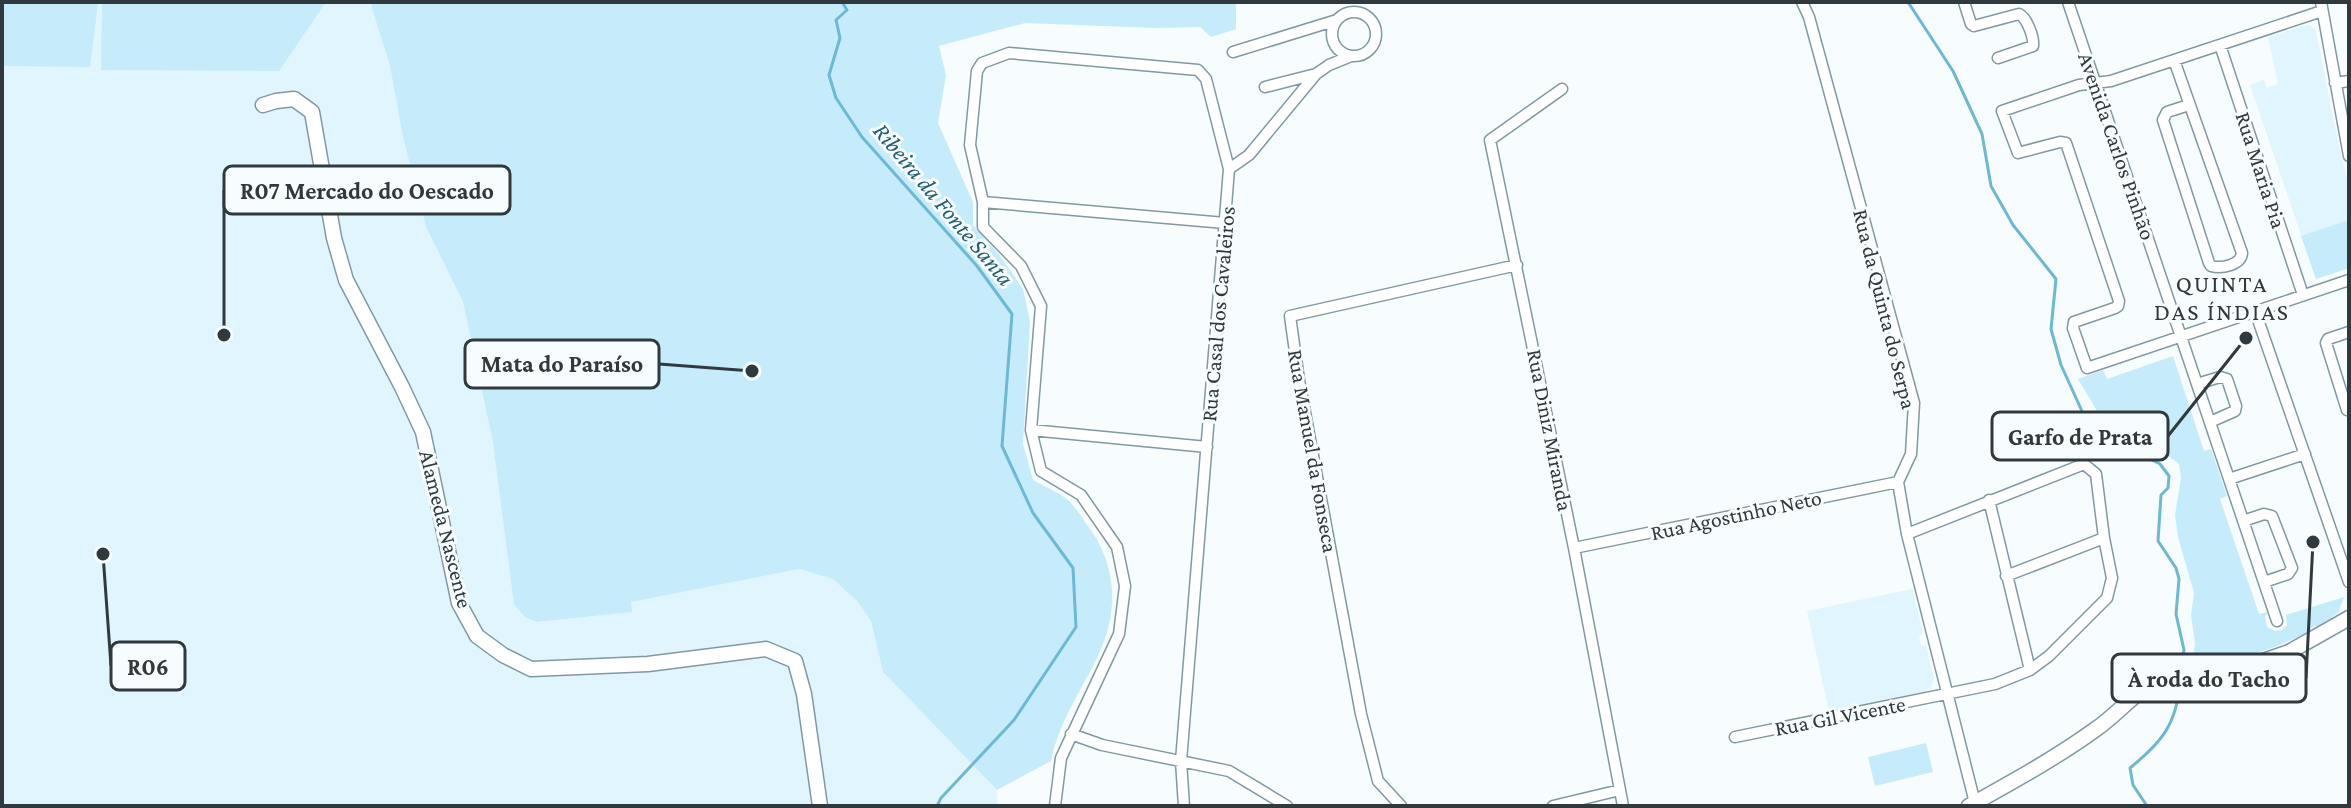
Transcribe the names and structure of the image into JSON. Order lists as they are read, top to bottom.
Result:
{
  "streets": {
    "street": [
      "Avenida Carlos Pinhão",
      "Rua Maria Pia",
      "Rua da Quinta do Serpa",
      "Rua Casal dos Cavaleiros",
      "Rua Diniz Miranda",
      "Rua Manuel da Fonseca",
      "Rua Agostinho Neto",
      "Alameda Nascente",
      "Rua Gil Vicente"
    ]
  },
  "crossings": [
    ["Rua da Quinta do Serpa", "Rua Agostinho Neto"],
    ["Rua da Quinta do Serpa", "Rua Gil Vicente"],
    ["Rua Diniz Miranda", "Rua Manuel da Fonseca"],
    ["Rua Diniz Miranda", "Rua Agostinho Neto"]
  ],
  "districts": ["QUINTA DAS ÍNDIAS"],
  "water": ["Ribeira da Fonte Santa"],
  "places": [
    "R07 Mercado do Oescado",
    "Garfo de Prata",
    "Mata do Paraíso",
    "À roda do Tacho",
    "R06"
  ]
}
